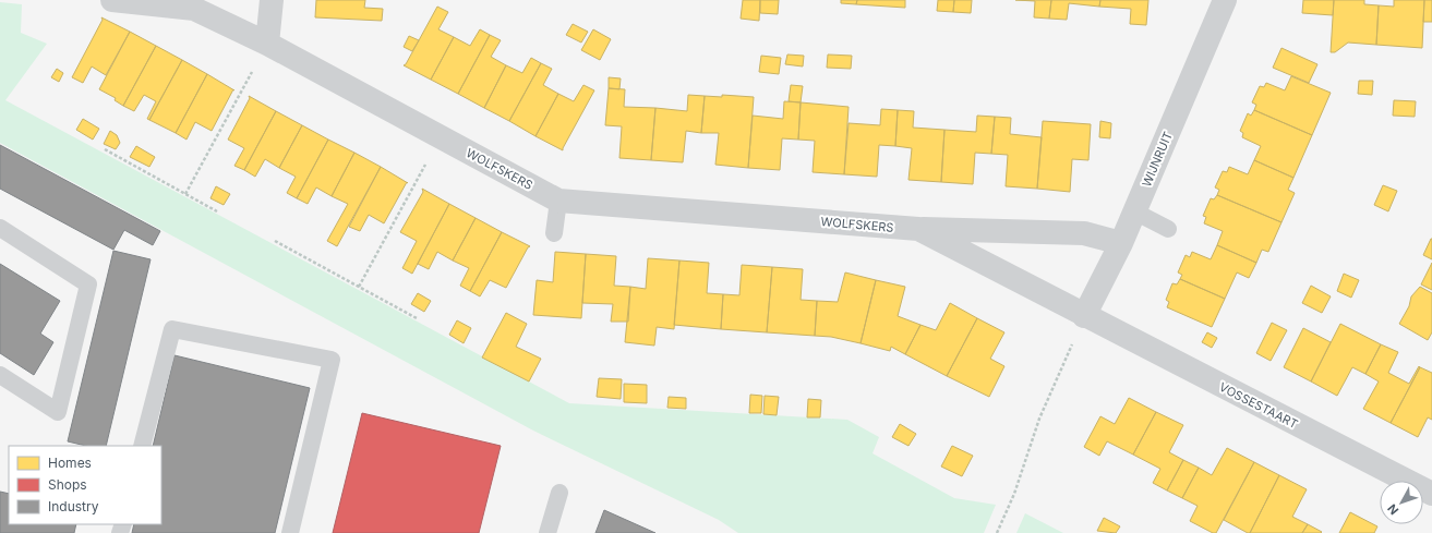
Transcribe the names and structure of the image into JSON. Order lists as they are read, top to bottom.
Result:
{
  "streets": {
    "street": ["WIJNRUIT", "WOLFSKERS", "VOSSESTAART"]
  },
  "crossings": [
    ["WIJNRUIT", "WOLFSKERS"],
    ["WIJNRUIT", "VOSSESTAART"],
    ["WOLFSKERS", "VOSSESTAART"]
  ],
  "legend": ["Homes", "Shops", "Industry"],
  "north": "bottom left"
}
